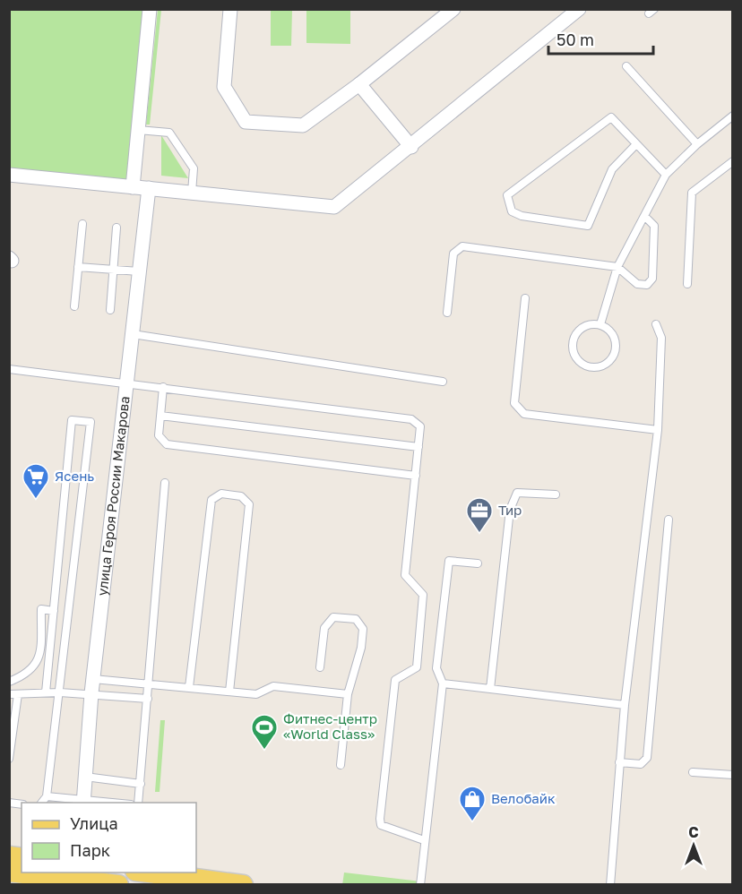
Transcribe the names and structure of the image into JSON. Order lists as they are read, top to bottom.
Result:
{
  "streets": {
    "street": ["улица Героя России Макарова"]
  },
  "places": {
    "supermarket": ["Ясень"],
    "office": ["Тир"],
    "sports": ["Фитнес-центр «World Class»"],
    "shop": ["Велобайк"]
  },
  "legend": ["Улица", "Парк"],
  "scale_bar": "50 m",
  "north": "top"
}
